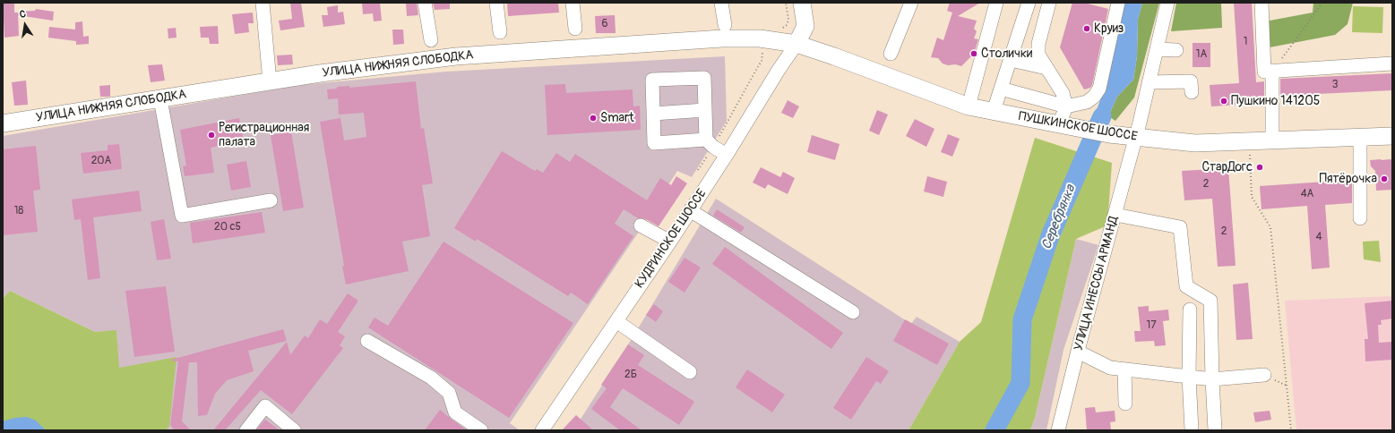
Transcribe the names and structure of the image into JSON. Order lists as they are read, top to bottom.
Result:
{
  "streets": {
    "main road": ["УЛИЦА НИЖНЯЯ СЛОБОДКА", "ПУШКИНСКОЕ ШОССЕ"],
    "street": ["КУДРИНСКОЕ ШОССЕ", "УЛИЦА ИНЕССЫ АРМАНД"]
  },
  "crossings": [
    ["УЛИЦА НИЖНЯЯ СЛОБОДКА", "ПУШКИНСКОЕ ШОССЕ"],
    ["УЛИЦА НИЖНЯЯ СЛОБОДКА", "КУДРИНСКОЕ ШОССЕ"],
    ["ПУШКИНСКОЕ ШОССЕ", "КУДРИНСКОЕ ШОССЕ"],
    ["ПУШКИНСКОЕ ШОССЕ", "УЛИЦА ИНЕССЫ АРМАНД"]
  ],
  "water": ["Серебрянка"],
  "places": [
    "Круиз",
    "Столички",
    "Пушкино 141205",
    "Smart",
    "Регистрационная палата",
    "СтарДогс",
    "Пятёрочка"
  ],
  "house_numbers": [
    "6",
    "1",
    "1А",
    "3",
    "20А",
    "2",
    "4А",
    "18",
    "20 с5",
    "2",
    "4",
    "17",
    "2Б"
  ],
  "north": "top"
}
